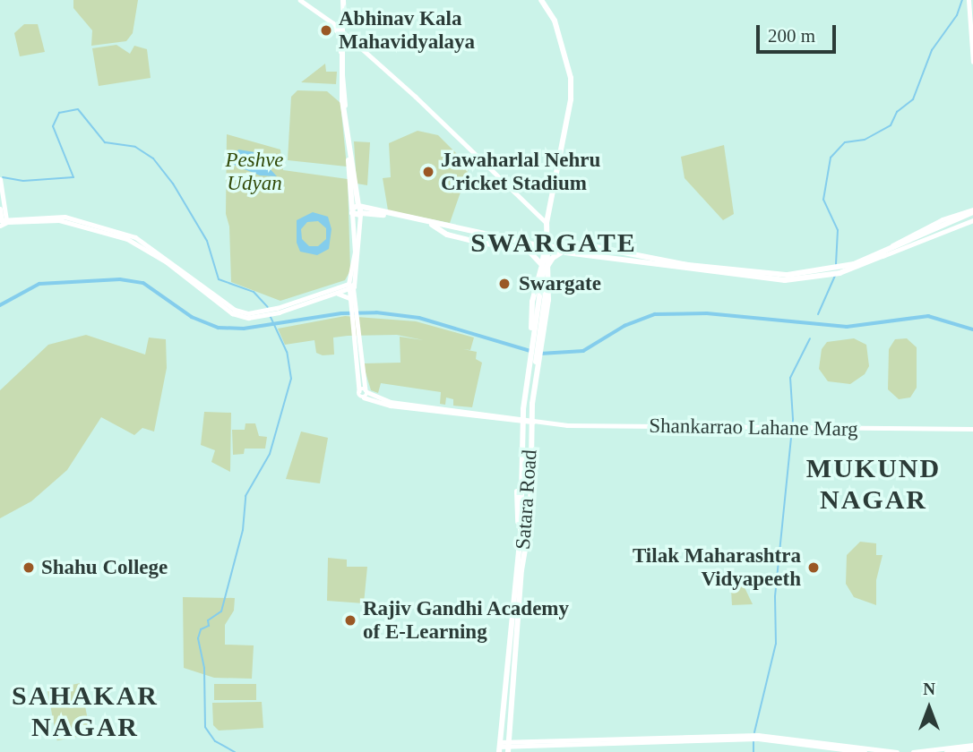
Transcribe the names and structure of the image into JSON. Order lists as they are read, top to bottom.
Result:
{
  "streets": {
    "highway": ["Satara Road"],
    "main road": ["Shankarrao Lahane Marg"]
  },
  "crossings": [
    ["Shankarrao Lahane Marg", "Satara Road"]
  ],
  "districts": ["SWARGATE", "MUKUND NAGAR", "SAHAKAR NAGAR"],
  "parks": ["Peshve Udyan"],
  "places": [
    "Abhinav Kala Mahavidyalaya",
    "Jawaharlal Nehru Cricket Stadium",
    "Swargate",
    "Shahu College",
    "Tilak Maharashtra Vidyapeeth",
    "Rajiv Gandhi Academy of E-Learning"
  ],
  "scale_bar": "200 m",
  "north": "top"
}
